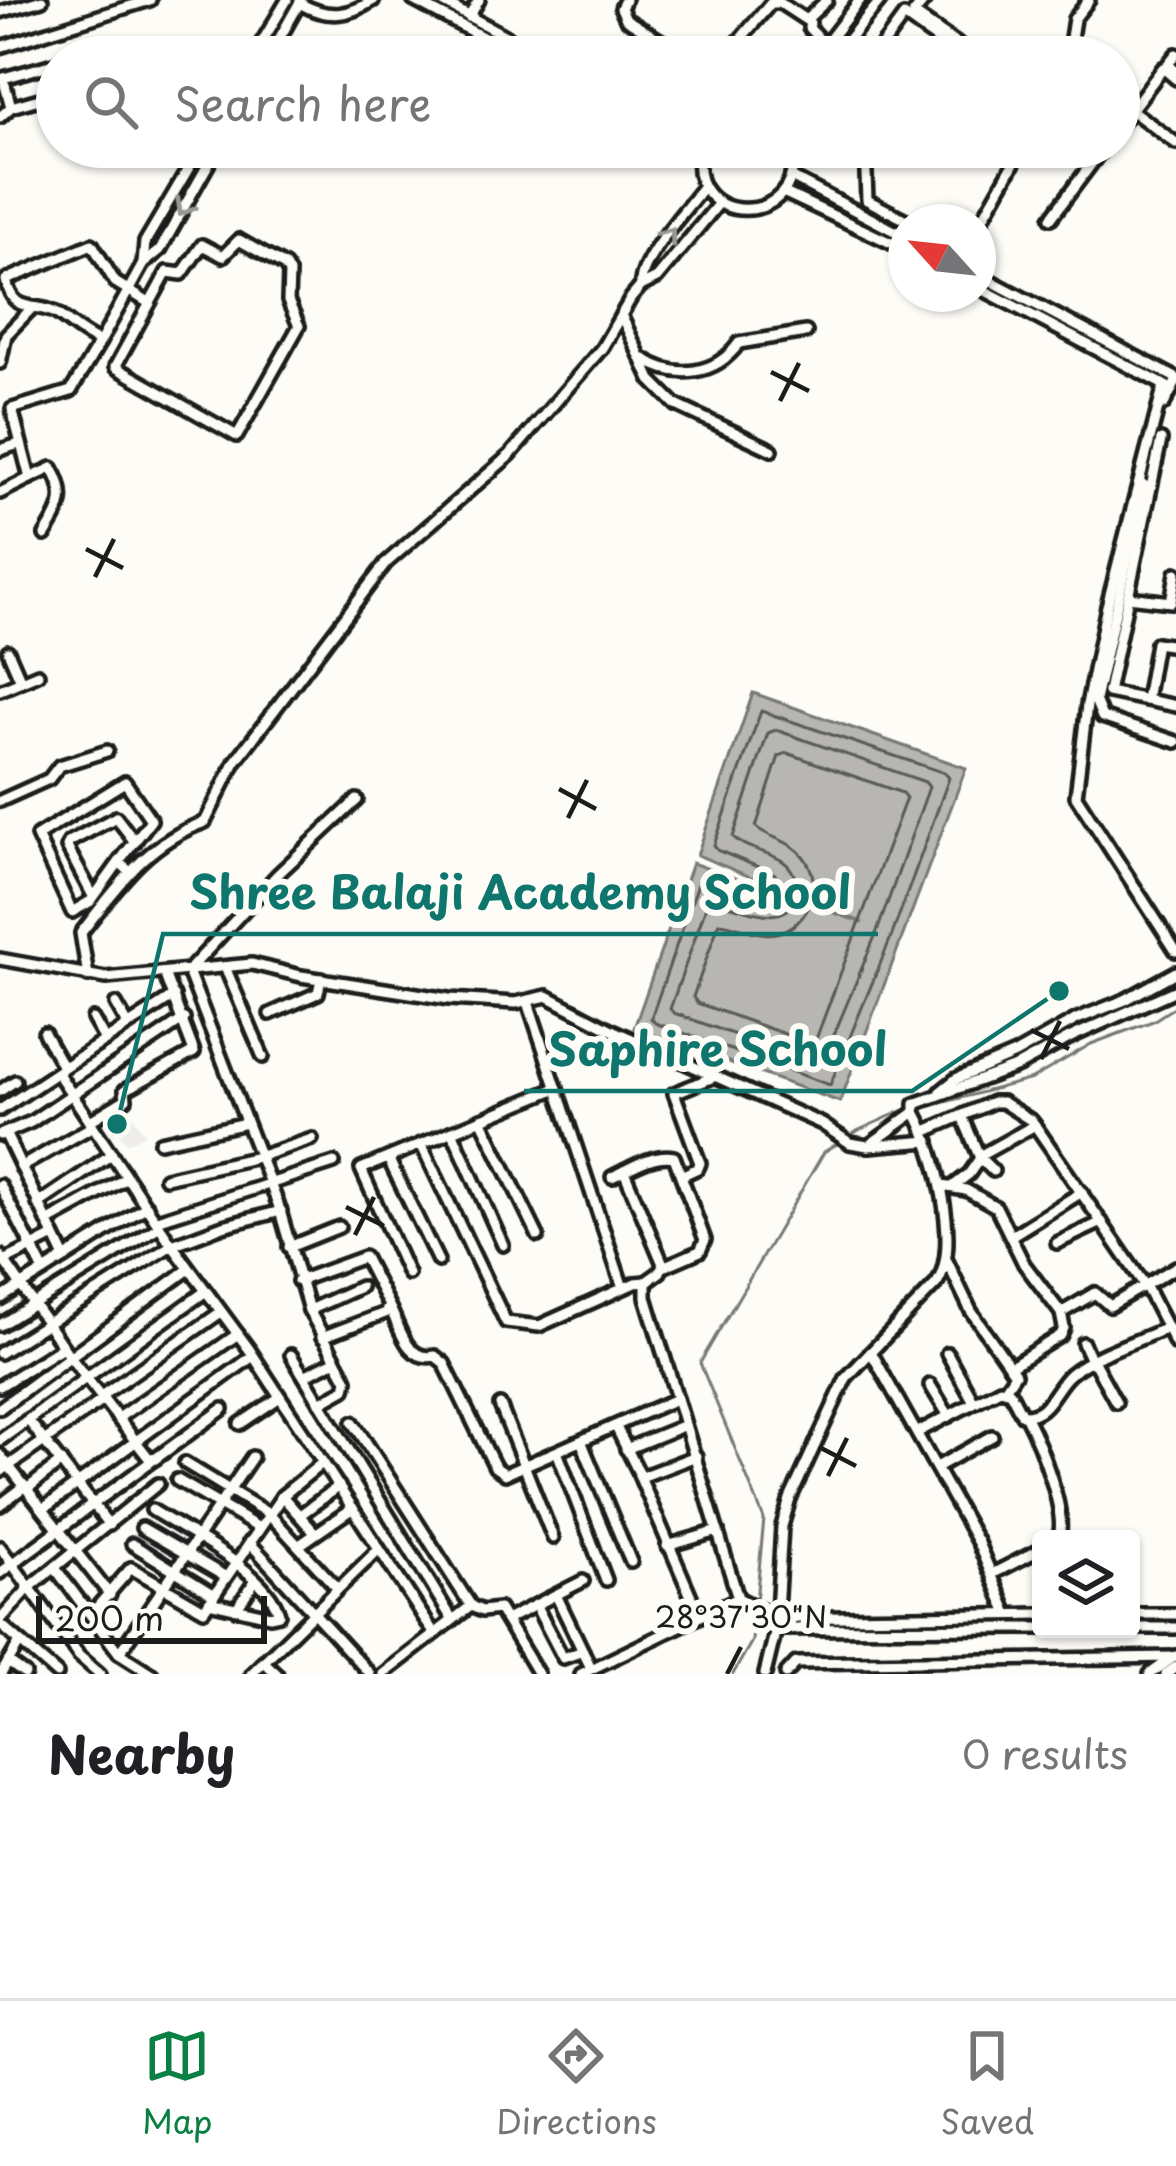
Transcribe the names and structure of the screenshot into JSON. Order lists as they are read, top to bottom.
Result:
{
  "places": ["Saphire School", "Shree Balaji Academy School"],
  "scale_bar": "200 m",
  "north": "top left",
  "page": {
    "search": "Search here",
    "scale": "200 m",
    "heading": ["Nearby", "0 results"],
    "nav": ["Map", "Directions", "Saved"]
  },
  "coordinates": ["28°37'30\"N"]
}
